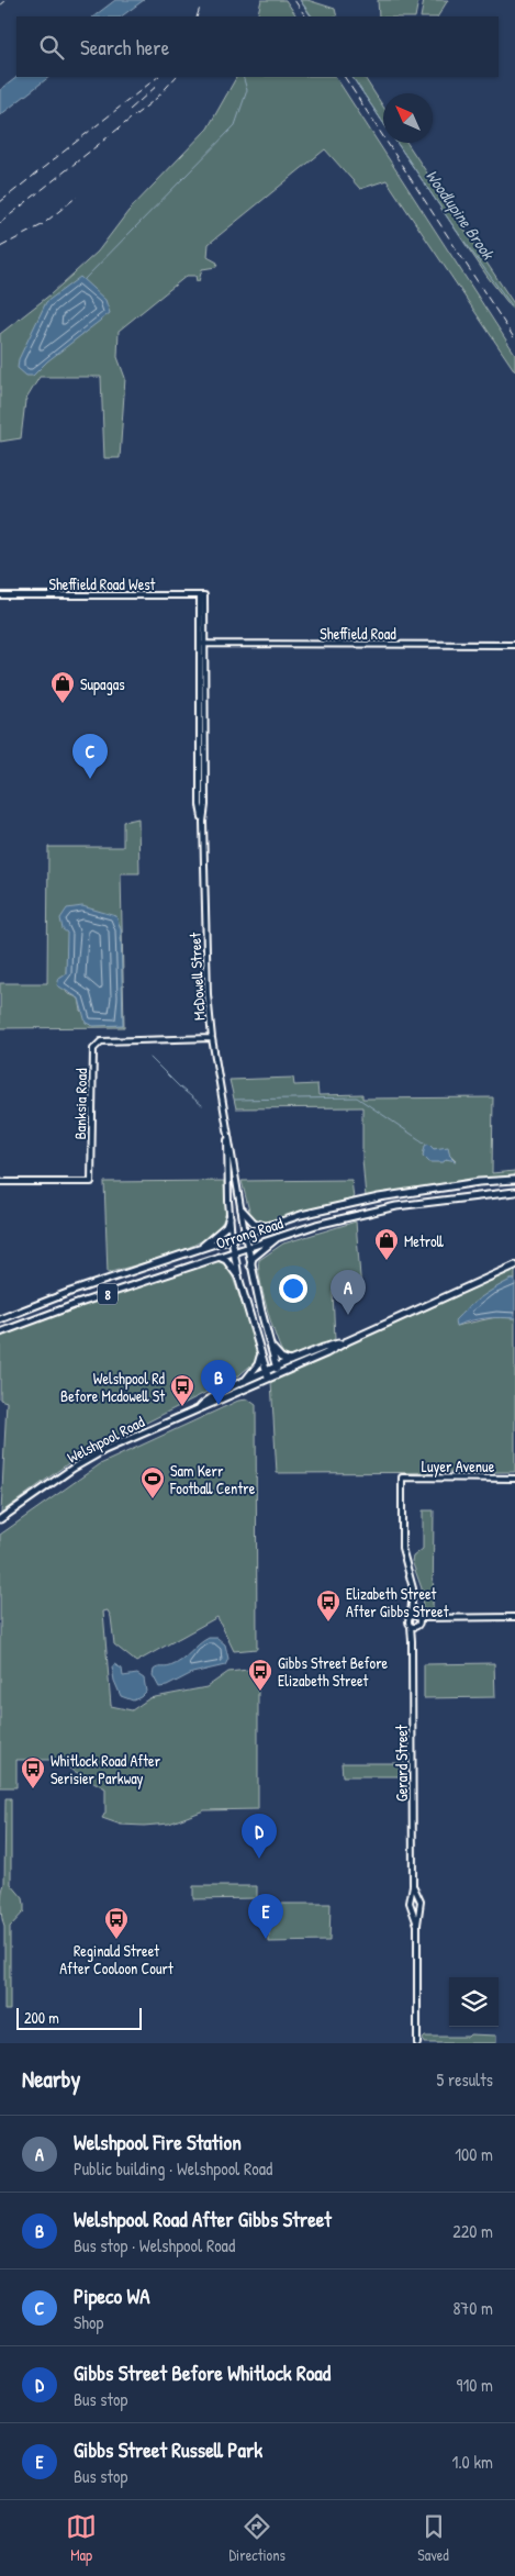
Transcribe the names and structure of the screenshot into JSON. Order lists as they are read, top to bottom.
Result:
{
  "streets": {
    "main road": [
      "McDowell Street",
      "Orrong Road",
      "8",
      "Welshpool Road"
    ],
    "street": [
      "Sheffield Road West",
      "Sheffield Road",
      "Banksia Road",
      "Luyer Avenue",
      "Gerard Street"
    ]
  },
  "crossings": [
    ["Sheffield Road West", "McDowell Street"],
    ["Sheffield Road", "McDowell Street"],
    ["McDowell Street", "Banksia Road"],
    ["McDowell Street", "Orrong Road"],
    ["McDowell Street", "Welshpool Road"]
  ],
  "water": ["Woodlupine Brook"],
  "places": {
    "shop": ["Supagas", "Metroll"],
    "bus stop": [
      "Welshpool Rd Before Mcdowell St",
      "Elizabeth Street After Gibbs Street",
      "Gibbs Street Before Elizabeth Street",
      "Whitlock Road After Serisier Parkway",
      "Reginald Street After Cooloon Court"
    ],
    "sports": ["Sam Kerr Football Centre"]
  },
  "scale_bar": "200 m",
  "north": "top left",
  "page": {
    "search": "Search here",
    "pins": [
      "C",
      "A",
      "B",
      "D",
      "E"
    ],
    "scale": "200 m",
    "heading": ["Nearby", "5 results"],
    "list": [
      {
        "mark": "A",
        "name": "Welshpool Fire Station",
        "note": "Public building · Welshpool Road",
        "value": "100 m"
      },
      {
        "mark": "B",
        "name": "Welshpool Road After Gibbs Street",
        "note": "Bus stop · Welshpool Road",
        "value": "220 m"
      },
      {
        "mark": "C",
        "name": "Pipeco WA",
        "note": "Shop",
        "value": "870 m"
      },
      {
        "mark": "D",
        "name": "Gibbs Street Before Whitlock Road",
        "note": "Bus stop",
        "value": "910 m"
      },
      {
        "mark": "E",
        "name": "Gibbs Street Russell Park",
        "note": "Bus stop",
        "value": "1.0 km"
      }
    ],
    "nav": ["Map", "Directions", "Saved"]
  }
}
